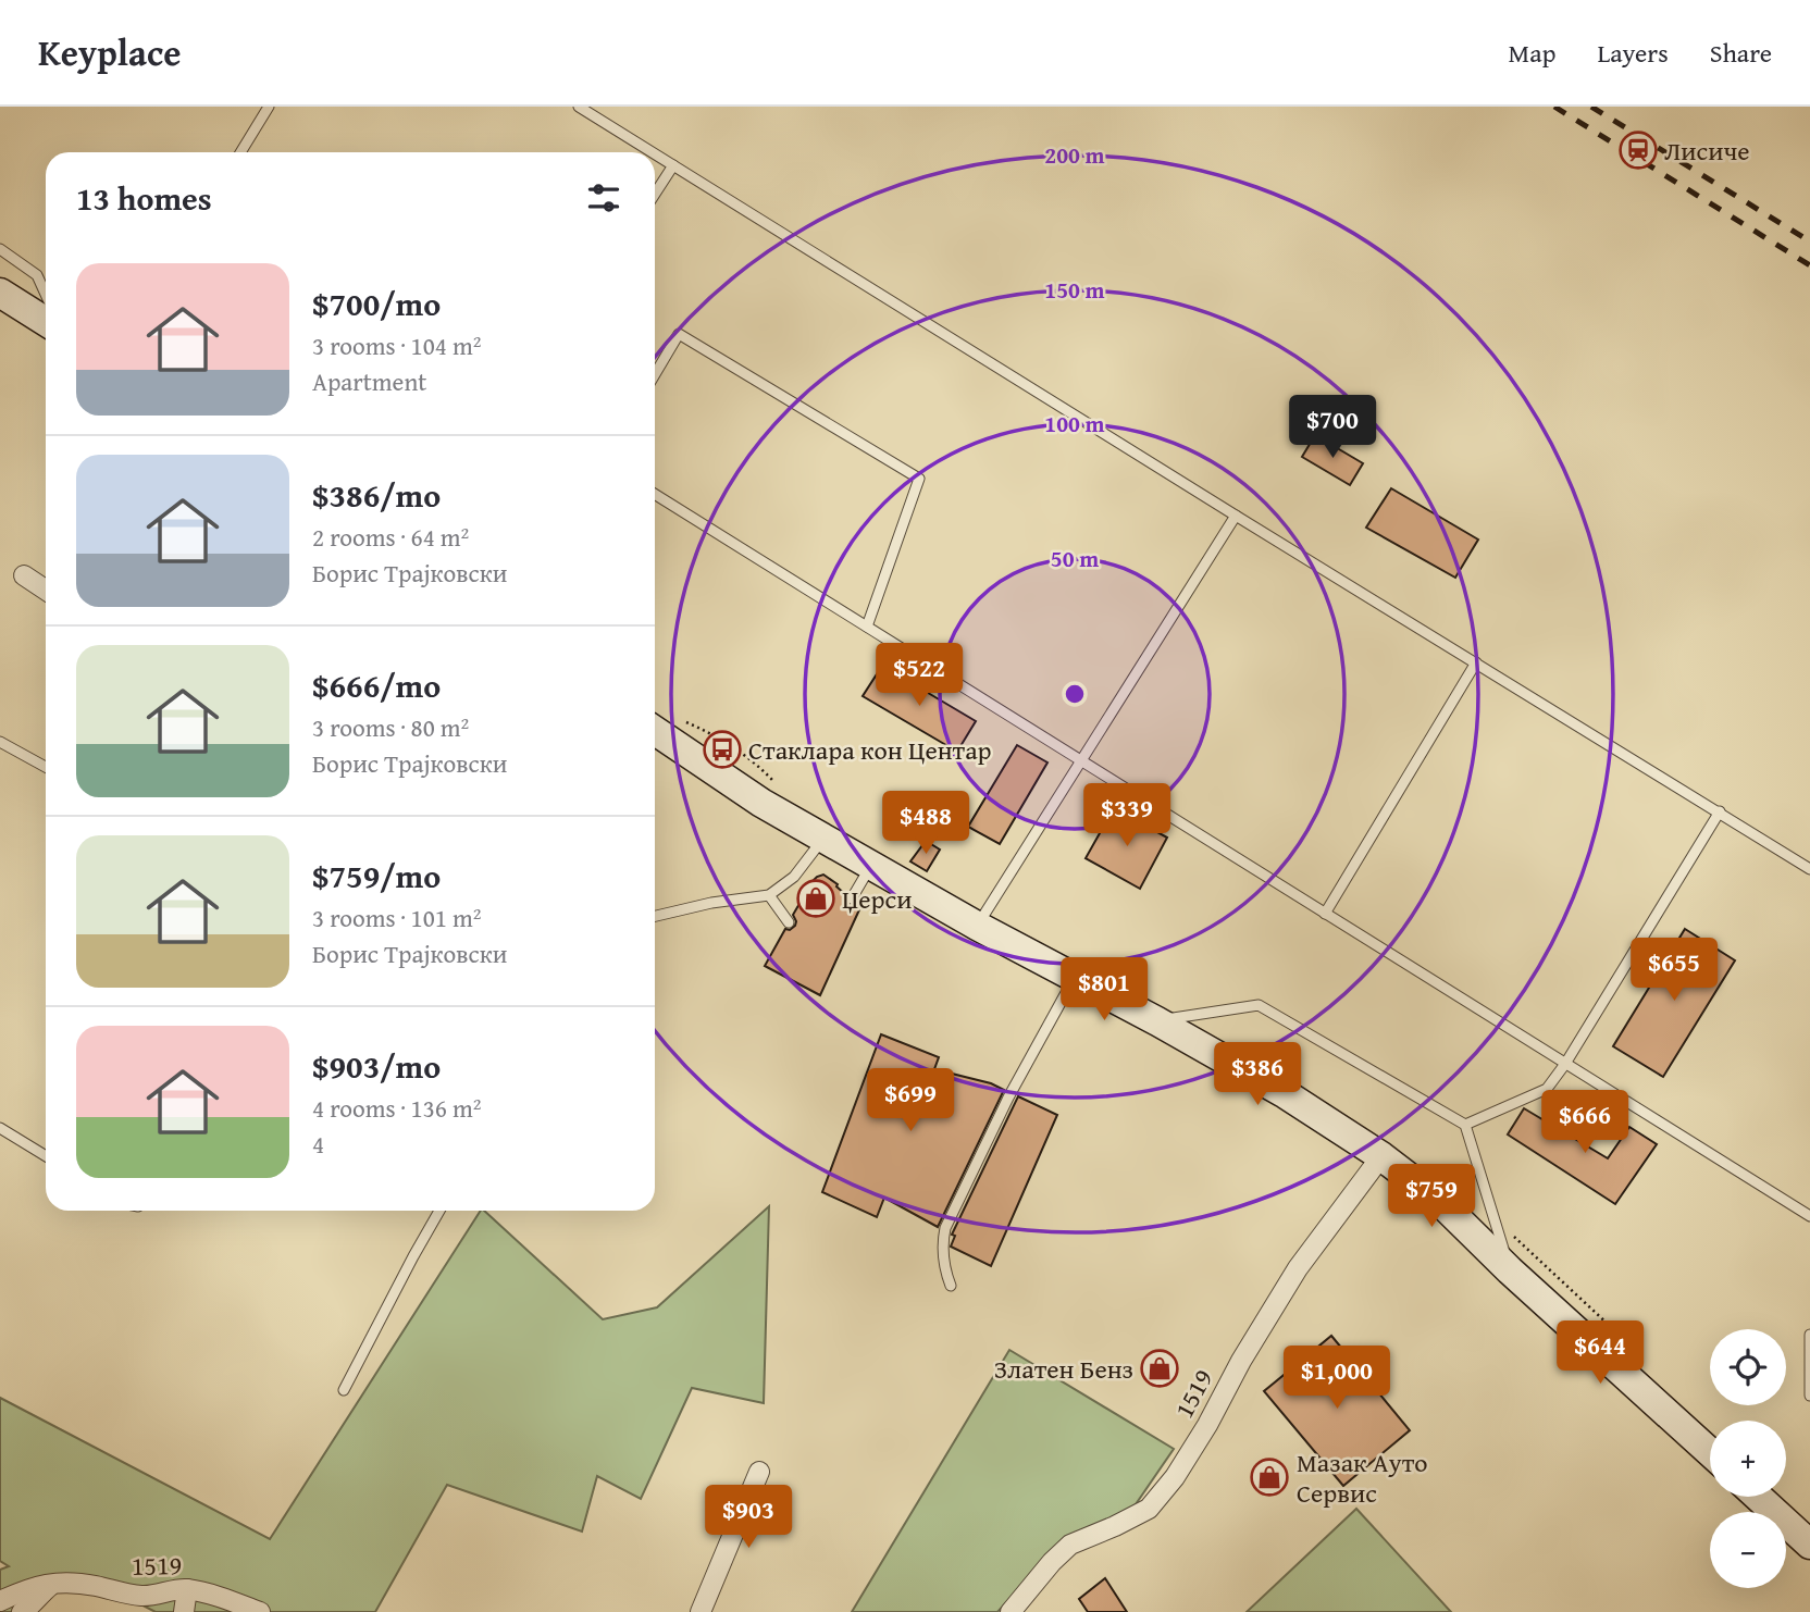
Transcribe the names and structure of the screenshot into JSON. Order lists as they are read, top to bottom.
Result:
{
  "streets": {
    "street": ["1519"]
  },
  "places": {
    "station": ["Лисиче"],
    "bus stop": ["Стаклара кон Центар"],
    "shop": ["Џерси", "Златен Бенз", "Мазак Ауто Сервис"]
  },
  "page": {
    "header": "Keyplace",
    "nav": ["Map", "Layers", "Share"],
    "heading": "13 homes",
    "list": [
      {
        "name": "$700/mo",
        "note": "3 rooms · 104 m² · Apartment"
      },
      {
        "name": "$386/mo",
        "note": "2 rooms · 64 m² · Борис Трајковски"
      },
      {
        "name": "$666/mo",
        "note": "3 rooms · 80 m² · Борис Трајковски"
      },
      {
        "name": "$759/mo",
        "note": "3 rooms · 101 m² · Борис Трајковски"
      },
      {
        "name": "$903/mo",
        "note": "4 rooms · 136 m² · 4"
      }
    ],
    "price": [
      "$700",
      "$522",
      "$339",
      "$488",
      "$655",
      "$801",
      "$386",
      "$699",
      "$666",
      "$759",
      "$644",
      "$1,000",
      "$903"
    ],
    "map_buttons": ["+", "−"]
  },
  "rings": [
    "200 m",
    "150 m",
    "100 m",
    "50 m"
  ]
}
